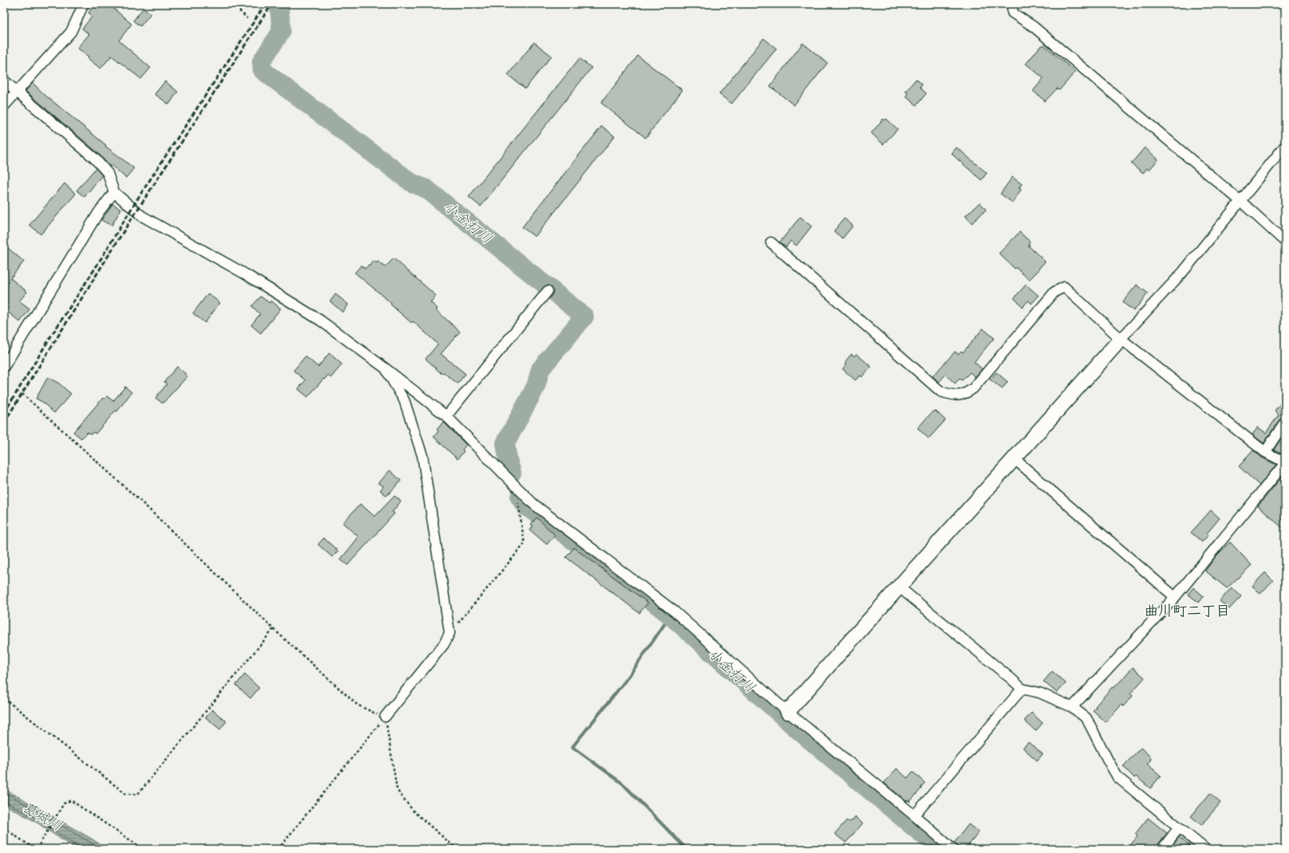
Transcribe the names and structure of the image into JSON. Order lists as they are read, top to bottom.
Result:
{
  "districts": ["曲川町二丁目"],
  "water": ["小金打川", "葛城川"]
}
